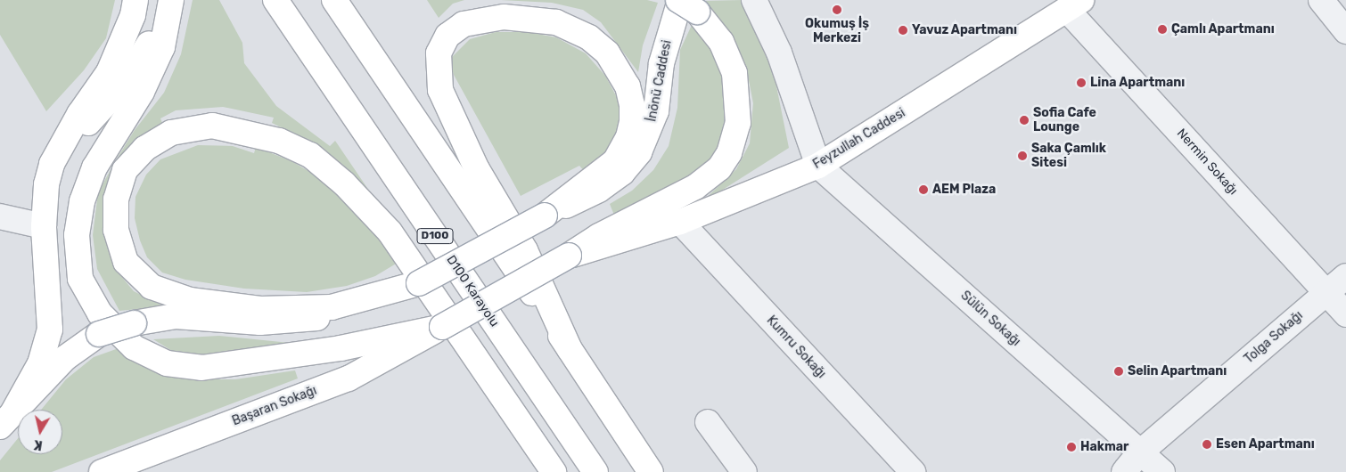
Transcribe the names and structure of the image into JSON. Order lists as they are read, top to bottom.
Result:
{
  "streets": {
    "main road": [
      "İnönü Caddesi",
      "Feyzullah Caddesi",
      "D100",
      "D100 Karayolu",
      "Başaran Sokağı"
    ],
    "street": [
      "Nermin Sokağı",
      "Sülün Sokağı",
      "Tolga Sokağı",
      "Kumru Sokağı"
    ]
  },
  "crossings": [
    ["Feyzullah Caddesi", "Nermin Sokağı"],
    ["Feyzullah Caddesi", "Sülün Sokağı"],
    ["Feyzullah Caddesi", "Kumru Sokağı"],
    ["Feyzullah Caddesi", "Başaran Sokağı"],
    ["Nermin Sokağı", "Tolga Sokağı"],
    ["Sülün Sokağı", "Tolga Sokağı"]
  ],
  "places": [
    "Okumuş İş Merkezi",
    "Çamlı Apartmanı",
    "Yavuz Apartmanı",
    "Lina Apartmanı",
    "Sofia Cafe Lounge",
    "Saka Çamlık Sitesi",
    "AEM Plaza",
    "Selin Apartmanı",
    "Esen Apartmanı",
    "Hakmar"
  ],
  "north": "bottom"
}
